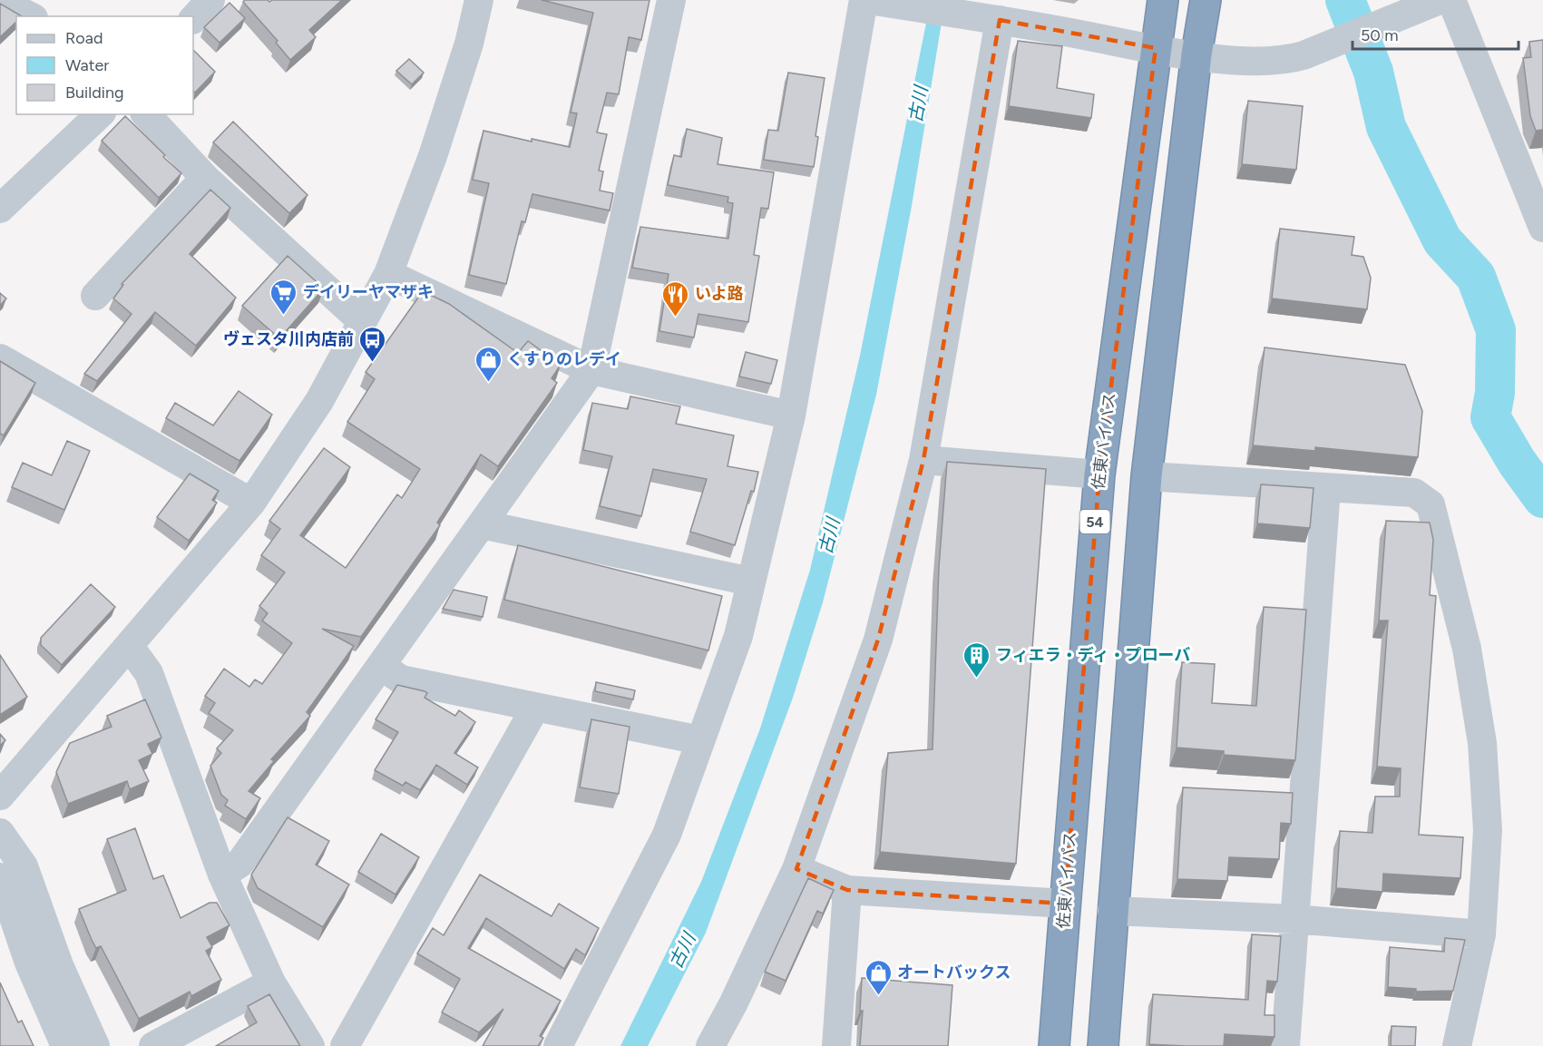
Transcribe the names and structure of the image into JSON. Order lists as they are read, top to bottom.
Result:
{
  "streets": {
    "highway": ["佐東バイパス", "54"]
  },
  "water": ["古川"],
  "places": {
    "supermarket": ["デイリーヤマザキ"],
    "restaurant": ["いよ路"],
    "bus stop": ["ヴェスタ川内店前"],
    "shop": ["くすりのレデイ", "オートバックス"],
    "building": ["フィエラ・ディ・プローバ"]
  },
  "legend": ["Road", "Water", "Building"],
  "scale_bar": "50 m"
}
